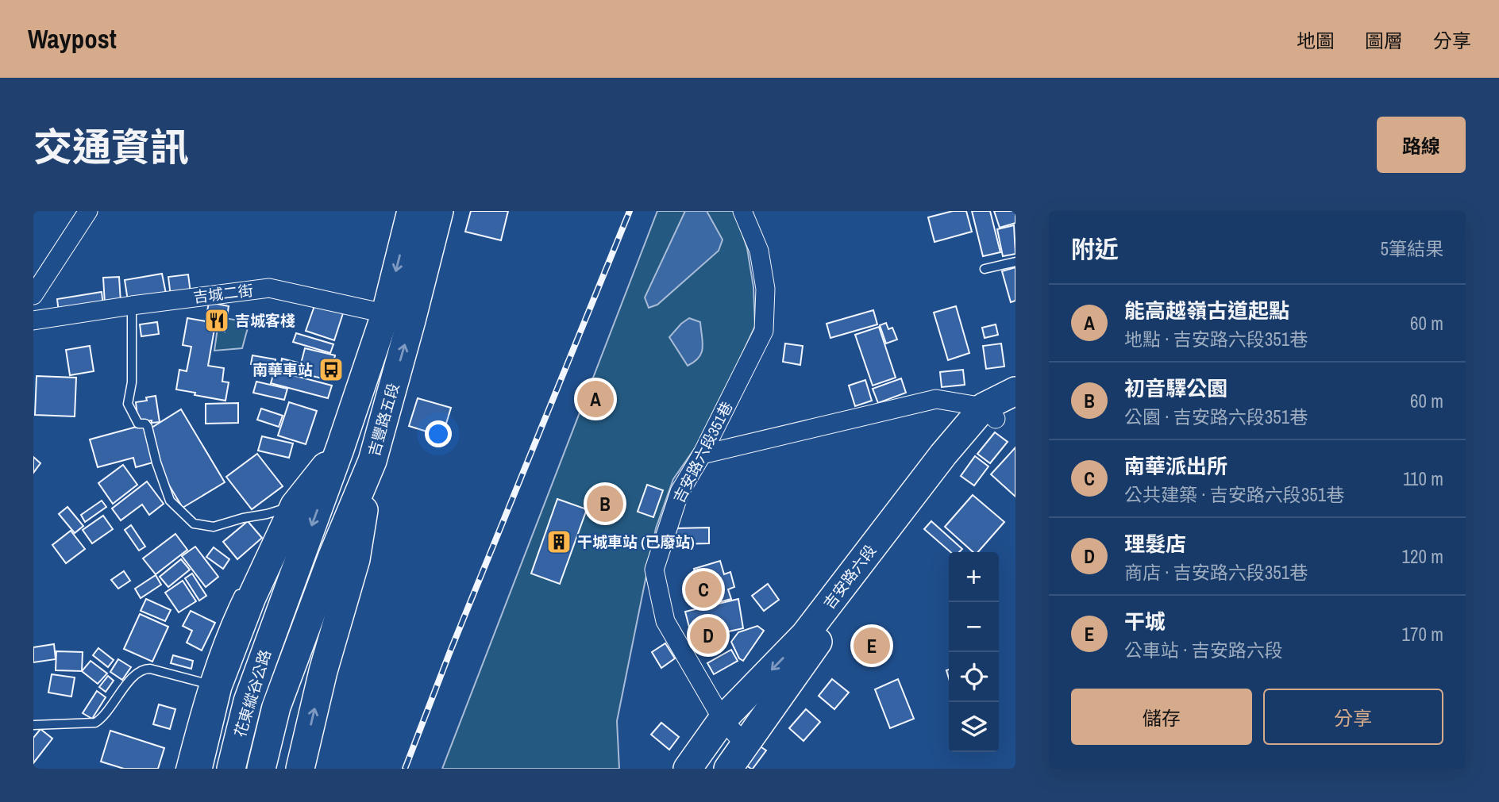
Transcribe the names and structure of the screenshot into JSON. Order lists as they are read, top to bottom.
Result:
{
  "streets": {
    "main road": ["吉豐路五段", "吉安路六段", "花東縱谷公路"],
    "street": ["吉城二街", "吉安路六段351巷"]
  },
  "crossings": [
    ["吉城二街", "吉豐路五段"],
    ["吉豐路五段", "花東縱谷公路"],
    ["吉安路六段351巷", "吉安路六段"]
  ],
  "places": {
    "restaurant": ["吉城客棧"],
    "bus stop": ["南華車站"],
    "building": ["干城車站 (已廢站)"]
  },
  "page": {
    "header": "Waypost",
    "nav": ["地圖", "圖層", "分享"],
    "title": "交通資訊",
    "buttons": [
      "路線",
      ["儲存", "分享"]
    ],
    "heading": ["附近", "5筆結果"],
    "list": [
      {
        "mark": "A",
        "name": "能高越嶺古道起點",
        "note": "地點 · 吉安路六段351巷",
        "value": "60 m"
      },
      {
        "mark": "B",
        "name": "初音驛公園",
        "note": "公園 · 吉安路六段351巷",
        "value": "60 m"
      },
      {
        "mark": "C",
        "name": "南華派出所",
        "note": "公共建築 · 吉安路六段351巷",
        "value": "110 m"
      },
      {
        "mark": "D",
        "name": "理髮店",
        "note": "商店 · 吉安路六段351巷",
        "value": "120 m"
      },
      {
        "mark": "E",
        "name": "干城",
        "note": "公車站 · 吉安路六段",
        "value": "170 m"
      }
    ],
    "pins": [
      "A",
      "B",
      "C",
      "D",
      "E"
    ],
    "map_buttons": ["+", "−"]
  }
}
